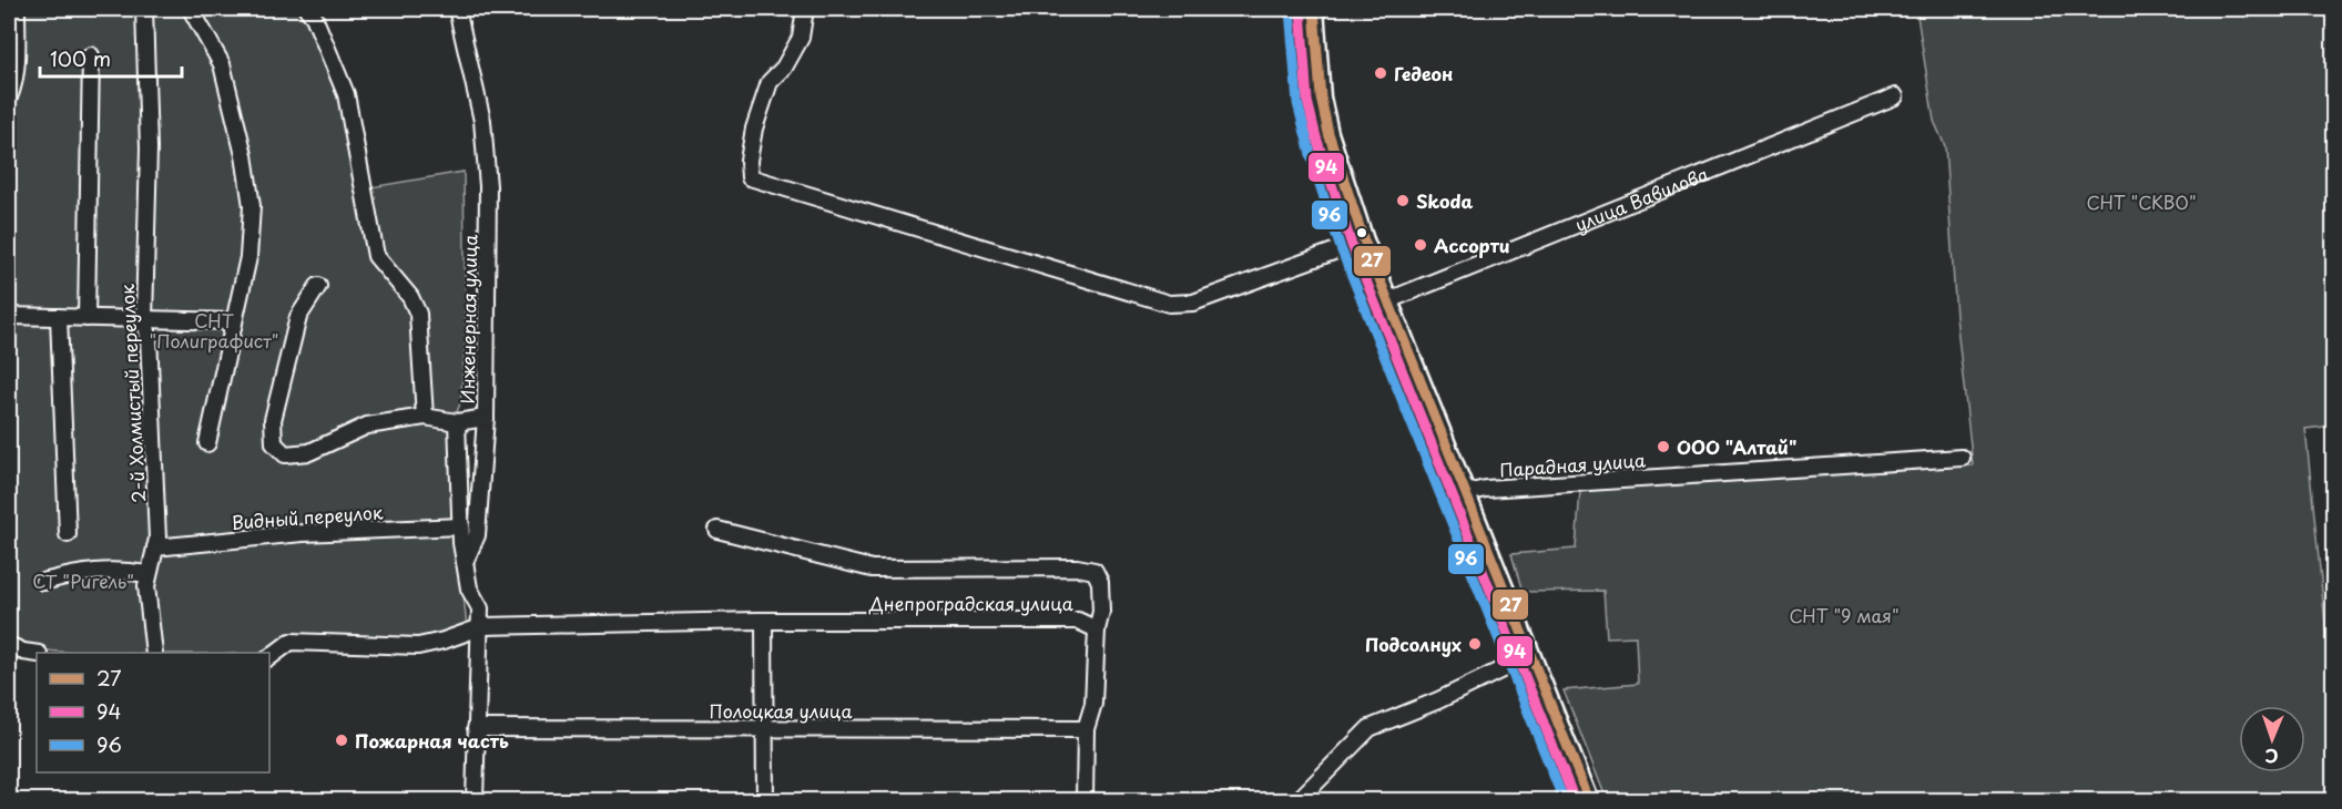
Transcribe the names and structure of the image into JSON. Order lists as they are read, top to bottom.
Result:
{
  "streets": {
    "street": [
      "улица Вавилова",
      "Инженерная улица",
      "2-й Холмистый переулок",
      "Парадная улица",
      "Видный переулок",
      "Днепроградская улица",
      "Полоцкая улица"
    ]
  },
  "crossings": [
    ["2-й Холмистый переулок", "Видный переулок"]
  ],
  "parks": [
    "СНТ \"СКВО\"",
    "СНТ \"Полиграфист\"",
    "СТ \"Ригель\"",
    "СНТ \"9 мая\""
  ],
  "places": [
    "Гедеон",
    "Skoda",
    "Ассорти",
    "ООО \"Алтай\"",
    "Подсолнух",
    "Пожарная часть"
  ],
  "lines": ["transit line 27", "transit line 94", "transit line 96"],
  "legend": ["27", "94", "96"],
  "scale_bar": "100 m",
  "north": "bottom"
}
